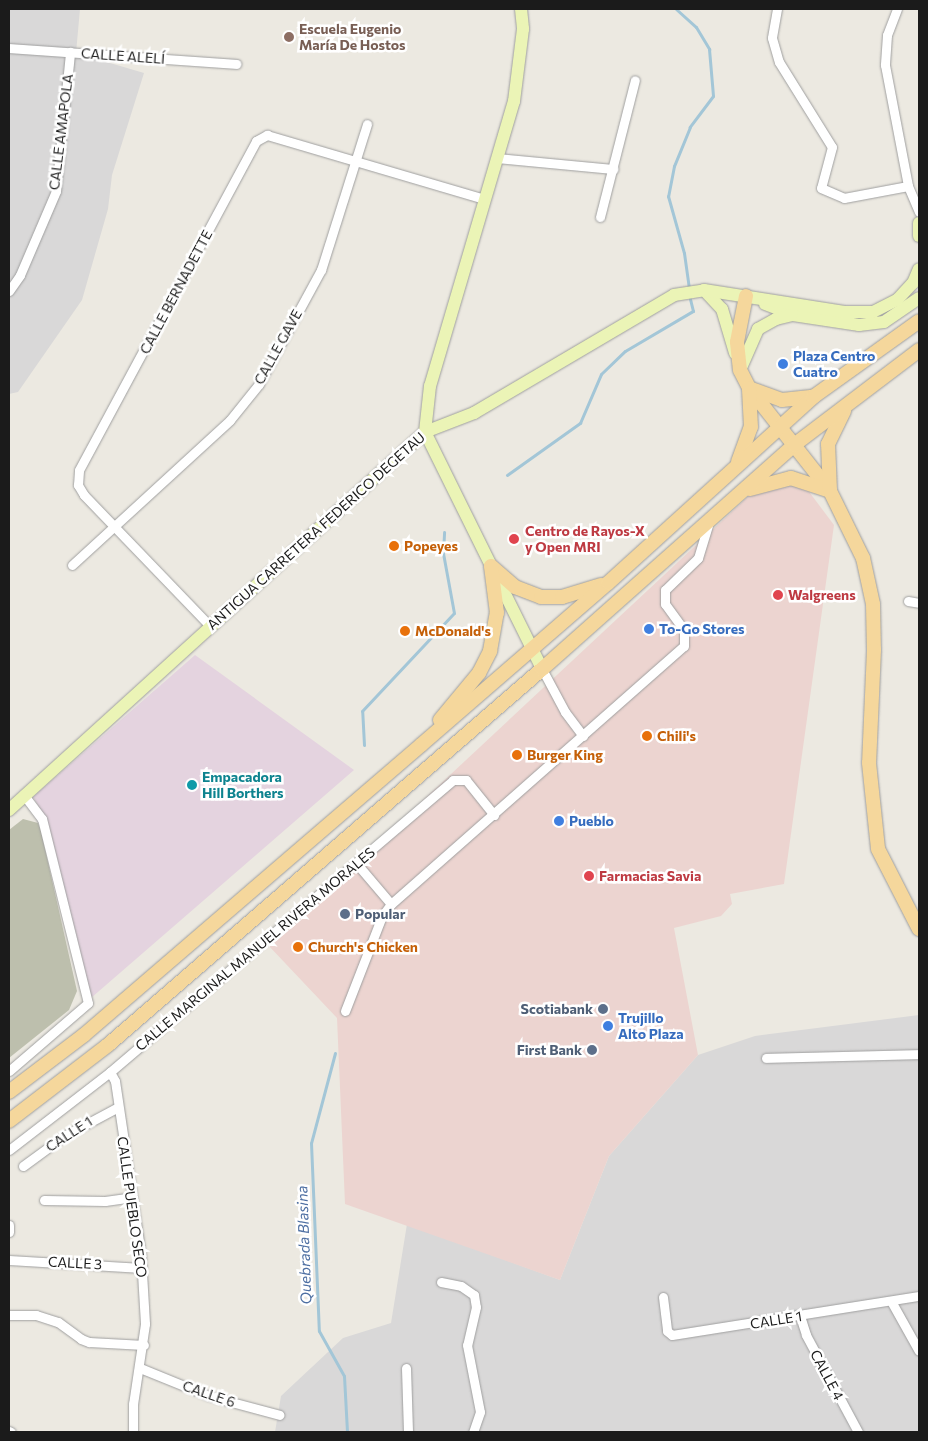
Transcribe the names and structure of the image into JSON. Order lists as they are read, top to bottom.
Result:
{
  "streets": {
    "street": [
      "CALLE ALELÍ",
      "CALLE AMAPOLA",
      "CALLE BERNADETTE",
      "CALLE GAVE",
      "ANTIGUA CARRETERA FEDERICO DEGETAU",
      "CALLE MARGINAL MANUEL RIVERA MORALES",
      "CALLE 1",
      "CALLE PUEBLO SECO",
      "CALLE 3",
      "CALLE 4",
      "CALLE 6"
    ]
  },
  "crossings": [
    ["CALLE ALELÍ", "CALLE AMAPOLA"],
    ["CALLE BERNADETTE", "CALLE GAVE"],
    ["CALLE BERNADETTE", "ANTIGUA CARRETERA FEDERICO DEGETAU"],
    ["CALLE MARGINAL MANUEL RIVERA MORALES", "CALLE PUEBLO SECO"],
    ["CALLE 1", "CALLE PUEBLO SECO"],
    ["CALLE 1", "CALLE 4"],
    ["CALLE PUEBLO SECO", "CALLE 3"],
    ["CALLE PUEBLO SECO", "CALLE 6"]
  ],
  "water": ["Quebrada Blasina"],
  "places": [
    "Escuela Eugenio María De Hostos",
    "Plaza Centro Cuatro",
    "Centro de Rayos-X y Open MRI",
    "Popeyes",
    "Walgreens",
    "To-Go Stores",
    "McDonald's",
    "Chili's",
    "Burger King",
    "Empacadora Hill Borthers",
    "Pueblo",
    "Farmacias Savia",
    "Popular",
    "Church's Chicken",
    "Scotiabank",
    "Trujillo Alto Plaza",
    "First Bank"
  ]
}
